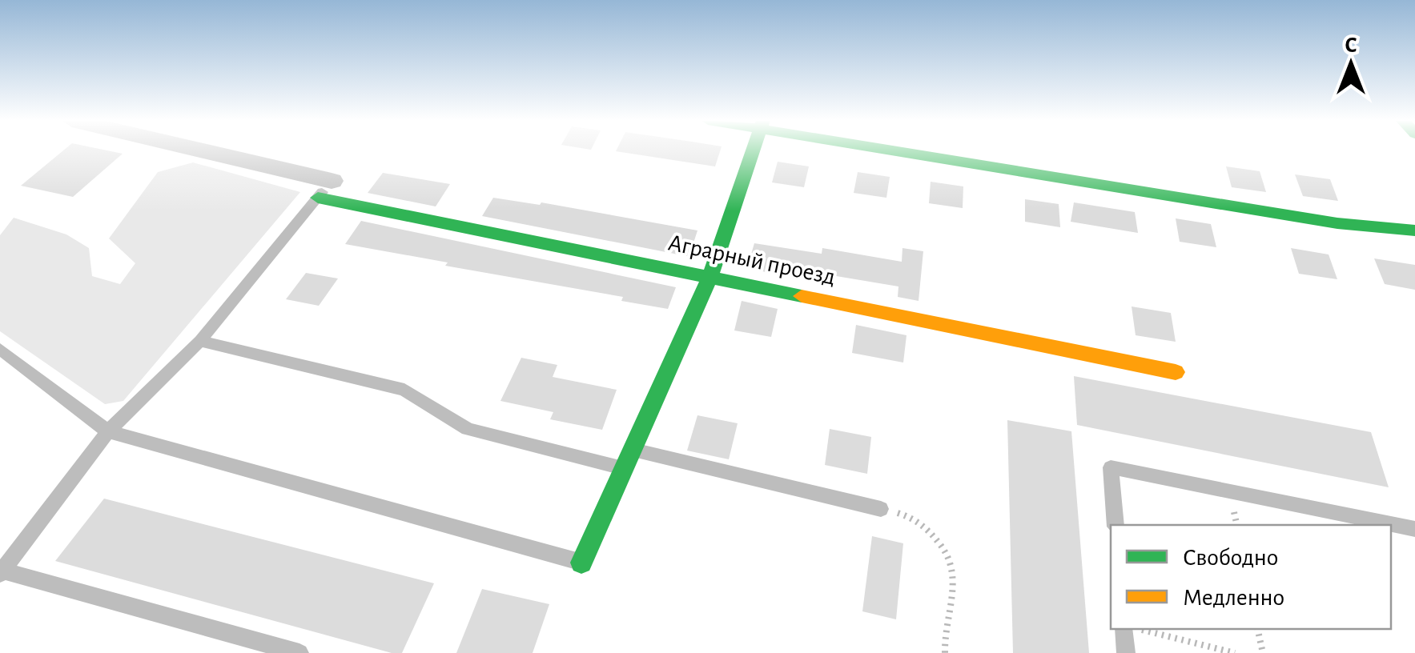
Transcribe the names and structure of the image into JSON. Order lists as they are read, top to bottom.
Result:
{
  "streets": {
    "street": ["Аграрный проезд"]
  },
  "legend": ["Свободно", "Медленно"],
  "north": "top"
}
